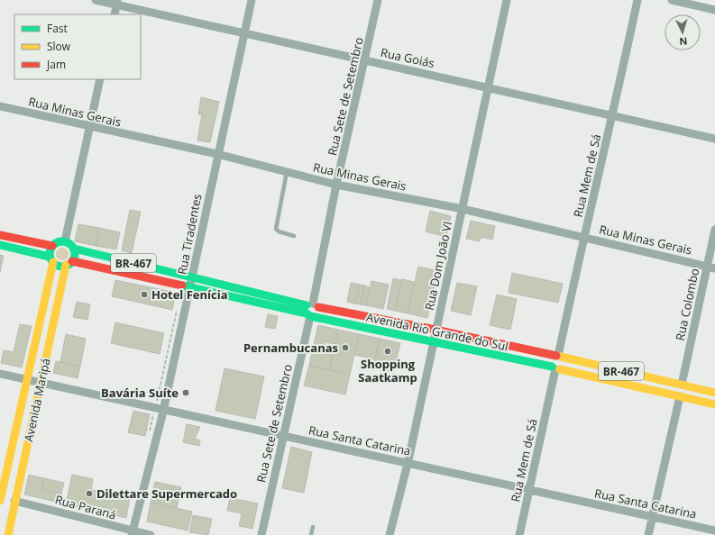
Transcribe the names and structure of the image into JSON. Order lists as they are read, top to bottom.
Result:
{
  "streets": {
    "main road": ["BR-467", "Avenida Rio Grande do Sul", "Avenida Maripá"],
    "street": [
      "Rua Goiás",
      "Rua Sete de Setembro",
      "Rua Minas Gerais",
      "Rua Mem de Sá",
      "Rua Tiradentes",
      "Rua Dom João VI",
      "Rua Colombo",
      "Rua Santa Catarina",
      "Rua Paraná"
    ]
  },
  "crossings": [
    ["Rua Goiás", "Rua Sete de Setembro"],
    ["Rua Goiás", "Rua Mem de Sá"],
    ["Rua Goiás", "Rua Tiradentes"],
    ["Rua Goiás", "Rua Dom João VI"],
    ["Rua Sete de Setembro", "Rua Minas Gerais"],
    ["Rua Sete de Setembro", "Avenida Rio Grande do Sul"],
    ["Rua Sete de Setembro", "Rua Santa Catarina"],
    ["Rua Minas Gerais", "Rua Mem de Sá"],
    ["Rua Minas Gerais", "Rua Tiradentes"],
    ["Rua Minas Gerais", "Rua Dom João VI"],
    ["Rua Minas Gerais", "Rua Colombo"],
    ["Rua Mem de Sá", "Avenida Rio Grande do Sul"],
    ["Rua Mem de Sá", "Rua Santa Catarina"],
    ["Rua Tiradentes", "Avenida Rio Grande do Sul"],
    ["Rua Tiradentes", "Rua Santa Catarina"],
    ["Rua Tiradentes", "Rua Paraná"],
    ["Rua Dom João VI", "Avenida Rio Grande do Sul"],
    ["Rua Dom João VI", "Rua Santa Catarina"],
    ["Rua Colombo", "Avenida Rio Grande do Sul"],
    ["Avenida Rio Grande do Sul", "Avenida Maripá"],
    ["Avenida Maripá", "Rua Santa Catarina"],
    ["Avenida Maripá", "Rua Paraná"]
  ],
  "places": [
    "Hotel Fenícia",
    "Pernambucanas",
    "Shopping Saatkamp",
    "Bavária Suíte",
    "Dilettare Supermercado"
  ],
  "legend": ["Fast", "Slow", "Jam"],
  "north": "bottom"
}
